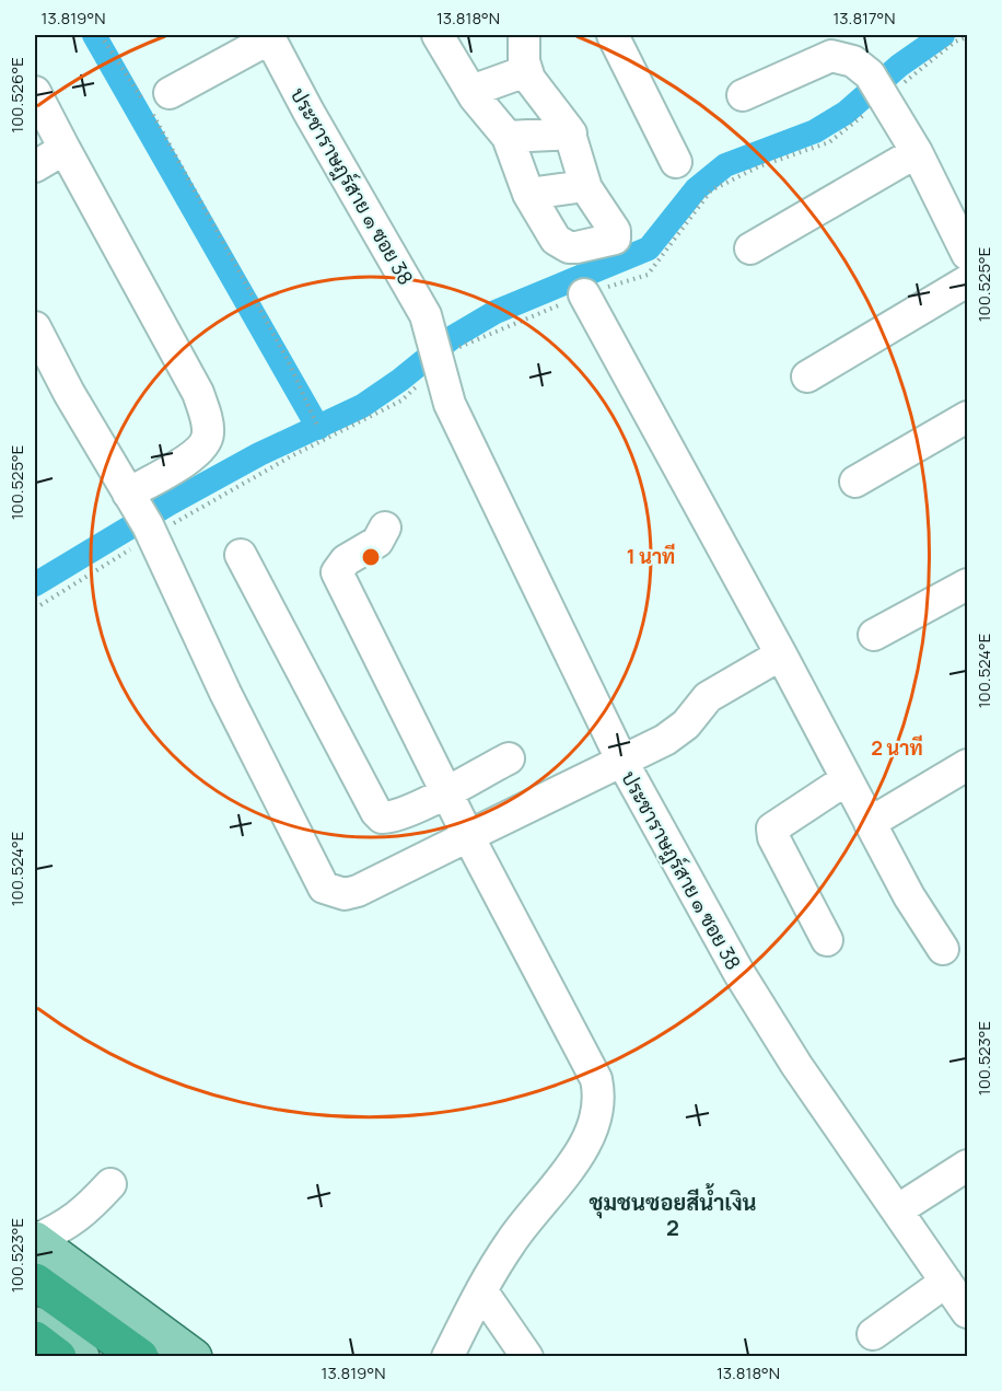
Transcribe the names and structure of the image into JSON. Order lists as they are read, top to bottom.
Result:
{
  "streets": {
    "street": ["ประชาราษฎร์สาย ๑ ซอย 38"]
  },
  "districts": ["ชุมชนซอยสีน้ำเงิน 2"],
  "coordinates": [
    "13.819°N",
    "13.818°N",
    "13.817°N",
    "100.526°E",
    "100.525°E",
    "100.524°E",
    "100.523°E"
  ],
  "rings": ["1 นาที", "2 นาที"]
}
